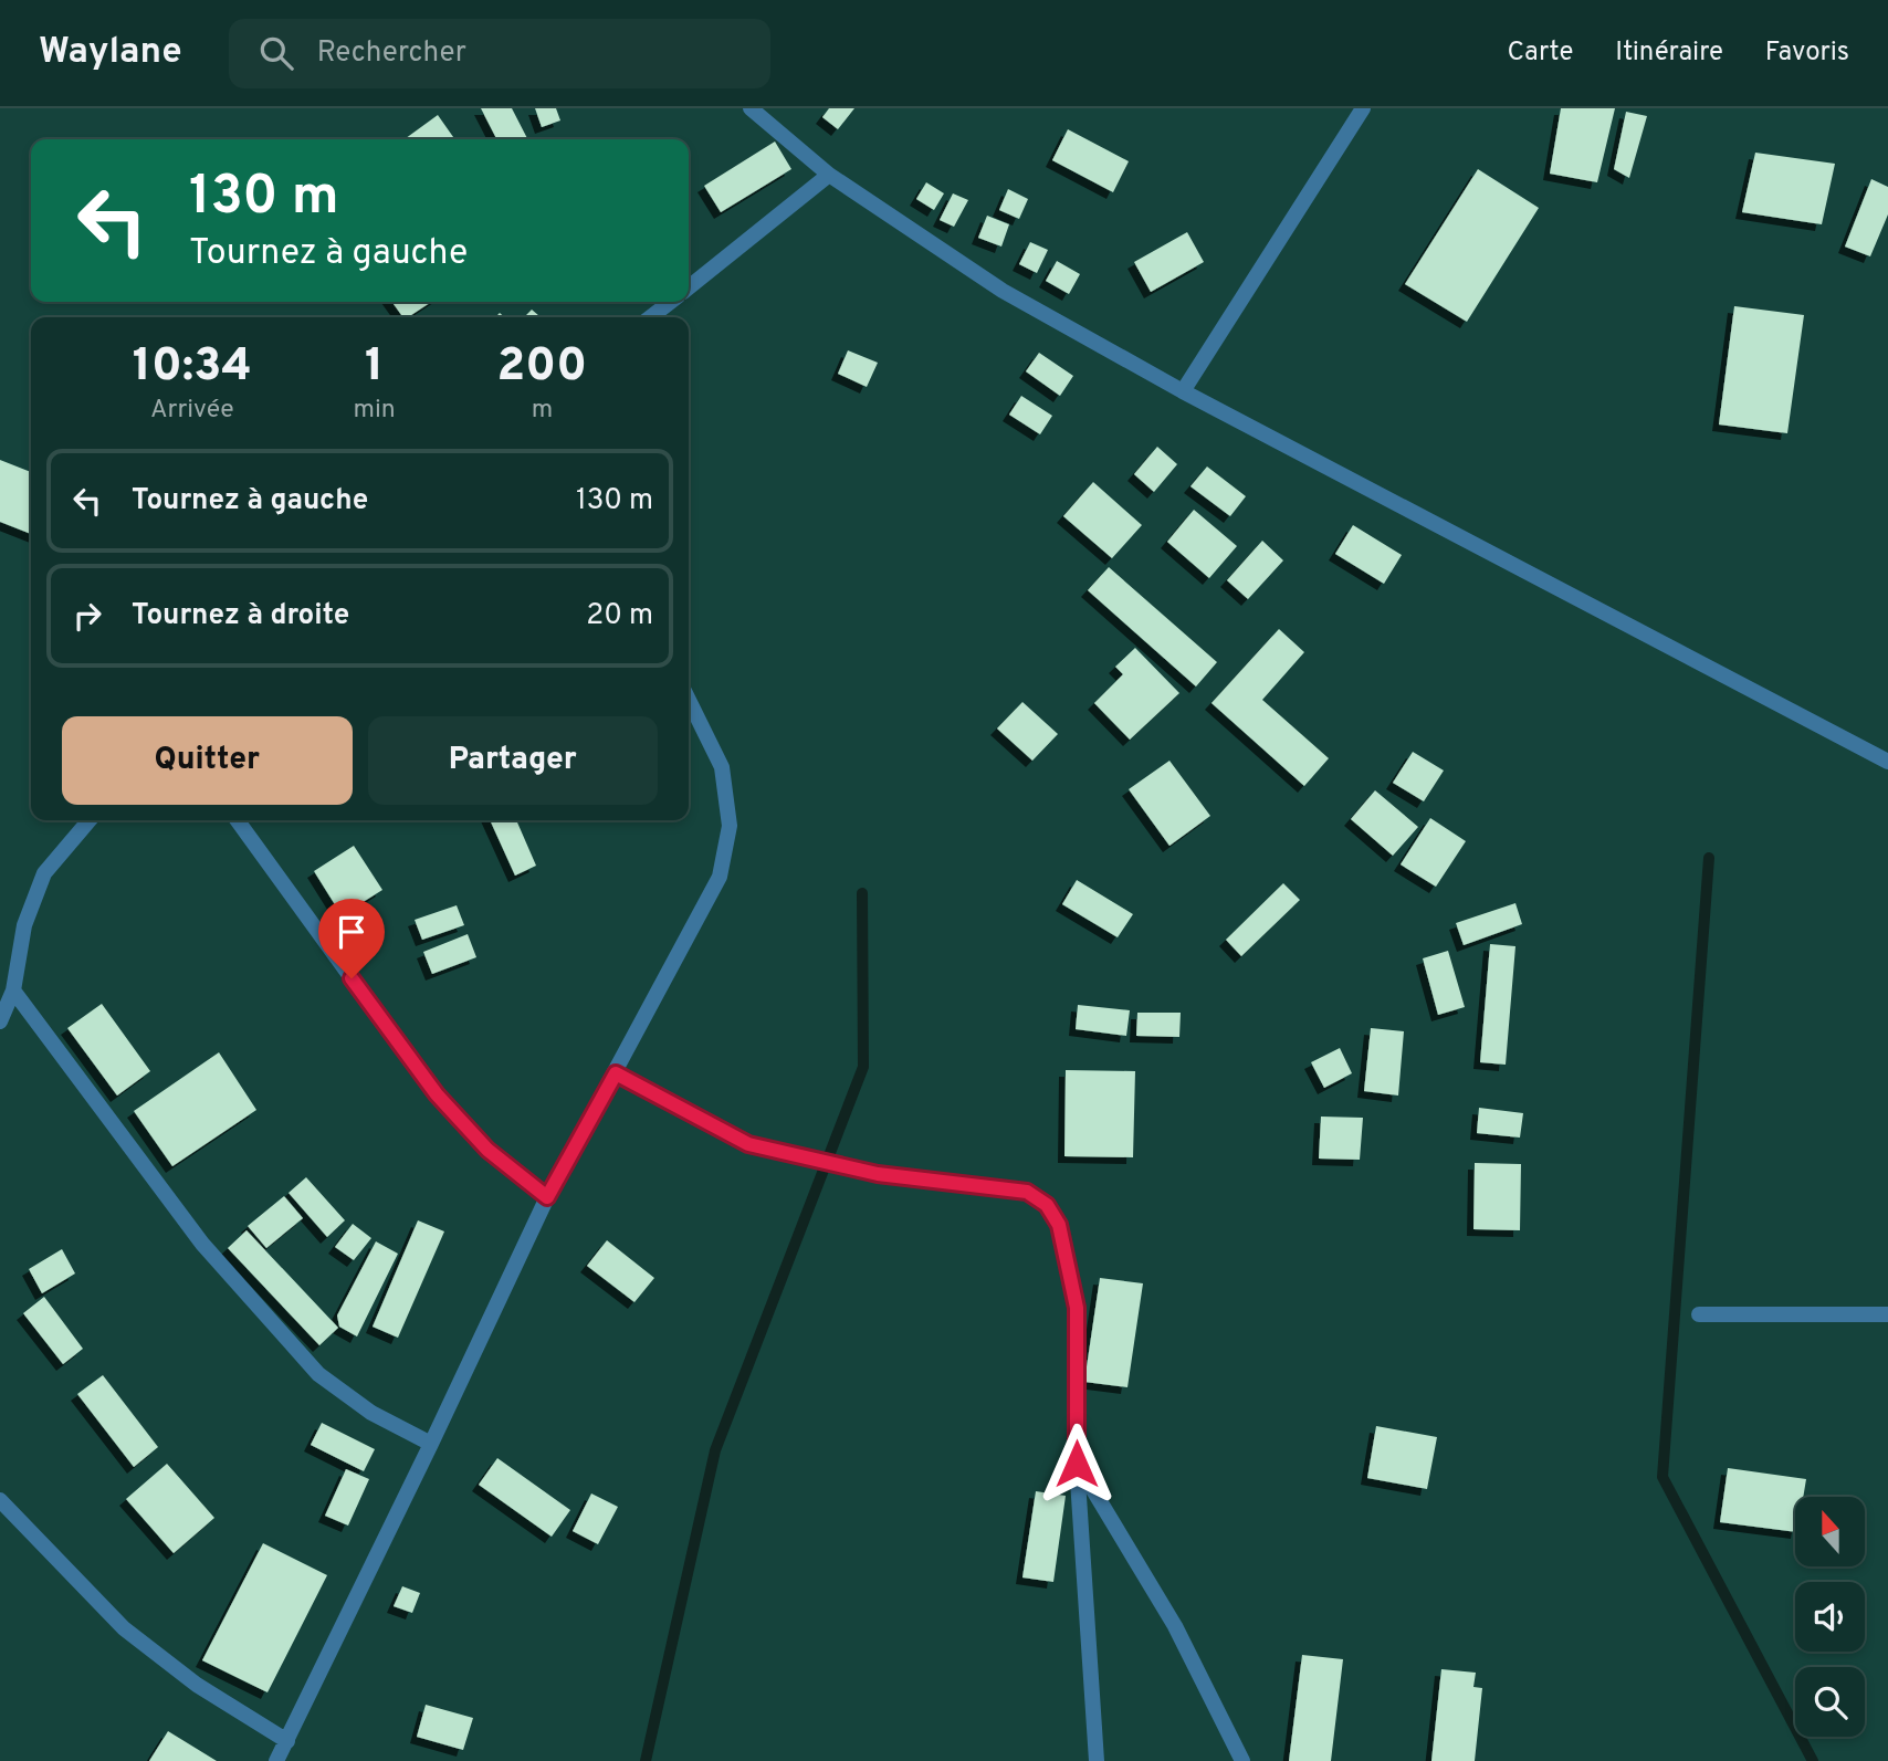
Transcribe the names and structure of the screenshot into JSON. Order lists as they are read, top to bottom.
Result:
{
  "north": "top",
  "page": {
    "header": "Waylane",
    "search": "Rechercher",
    "nav": ["Carte", "Itinéraire", "Favoris"],
    "turn": ["130 m", "Tournez à gauche"],
    "eta": [
      "10:34",
      "Arrivée",
      "1",
      "min",
      "200",
      "m"
    ],
    "list": [
      {
        "name": "Tournez à gauche",
        "value": "130 m"
      },
      {
        "name": "Tournez à droite",
        "value": "20 m"
      }
    ],
    "buttons": ["Quitter", "Partager"]
  }
}
